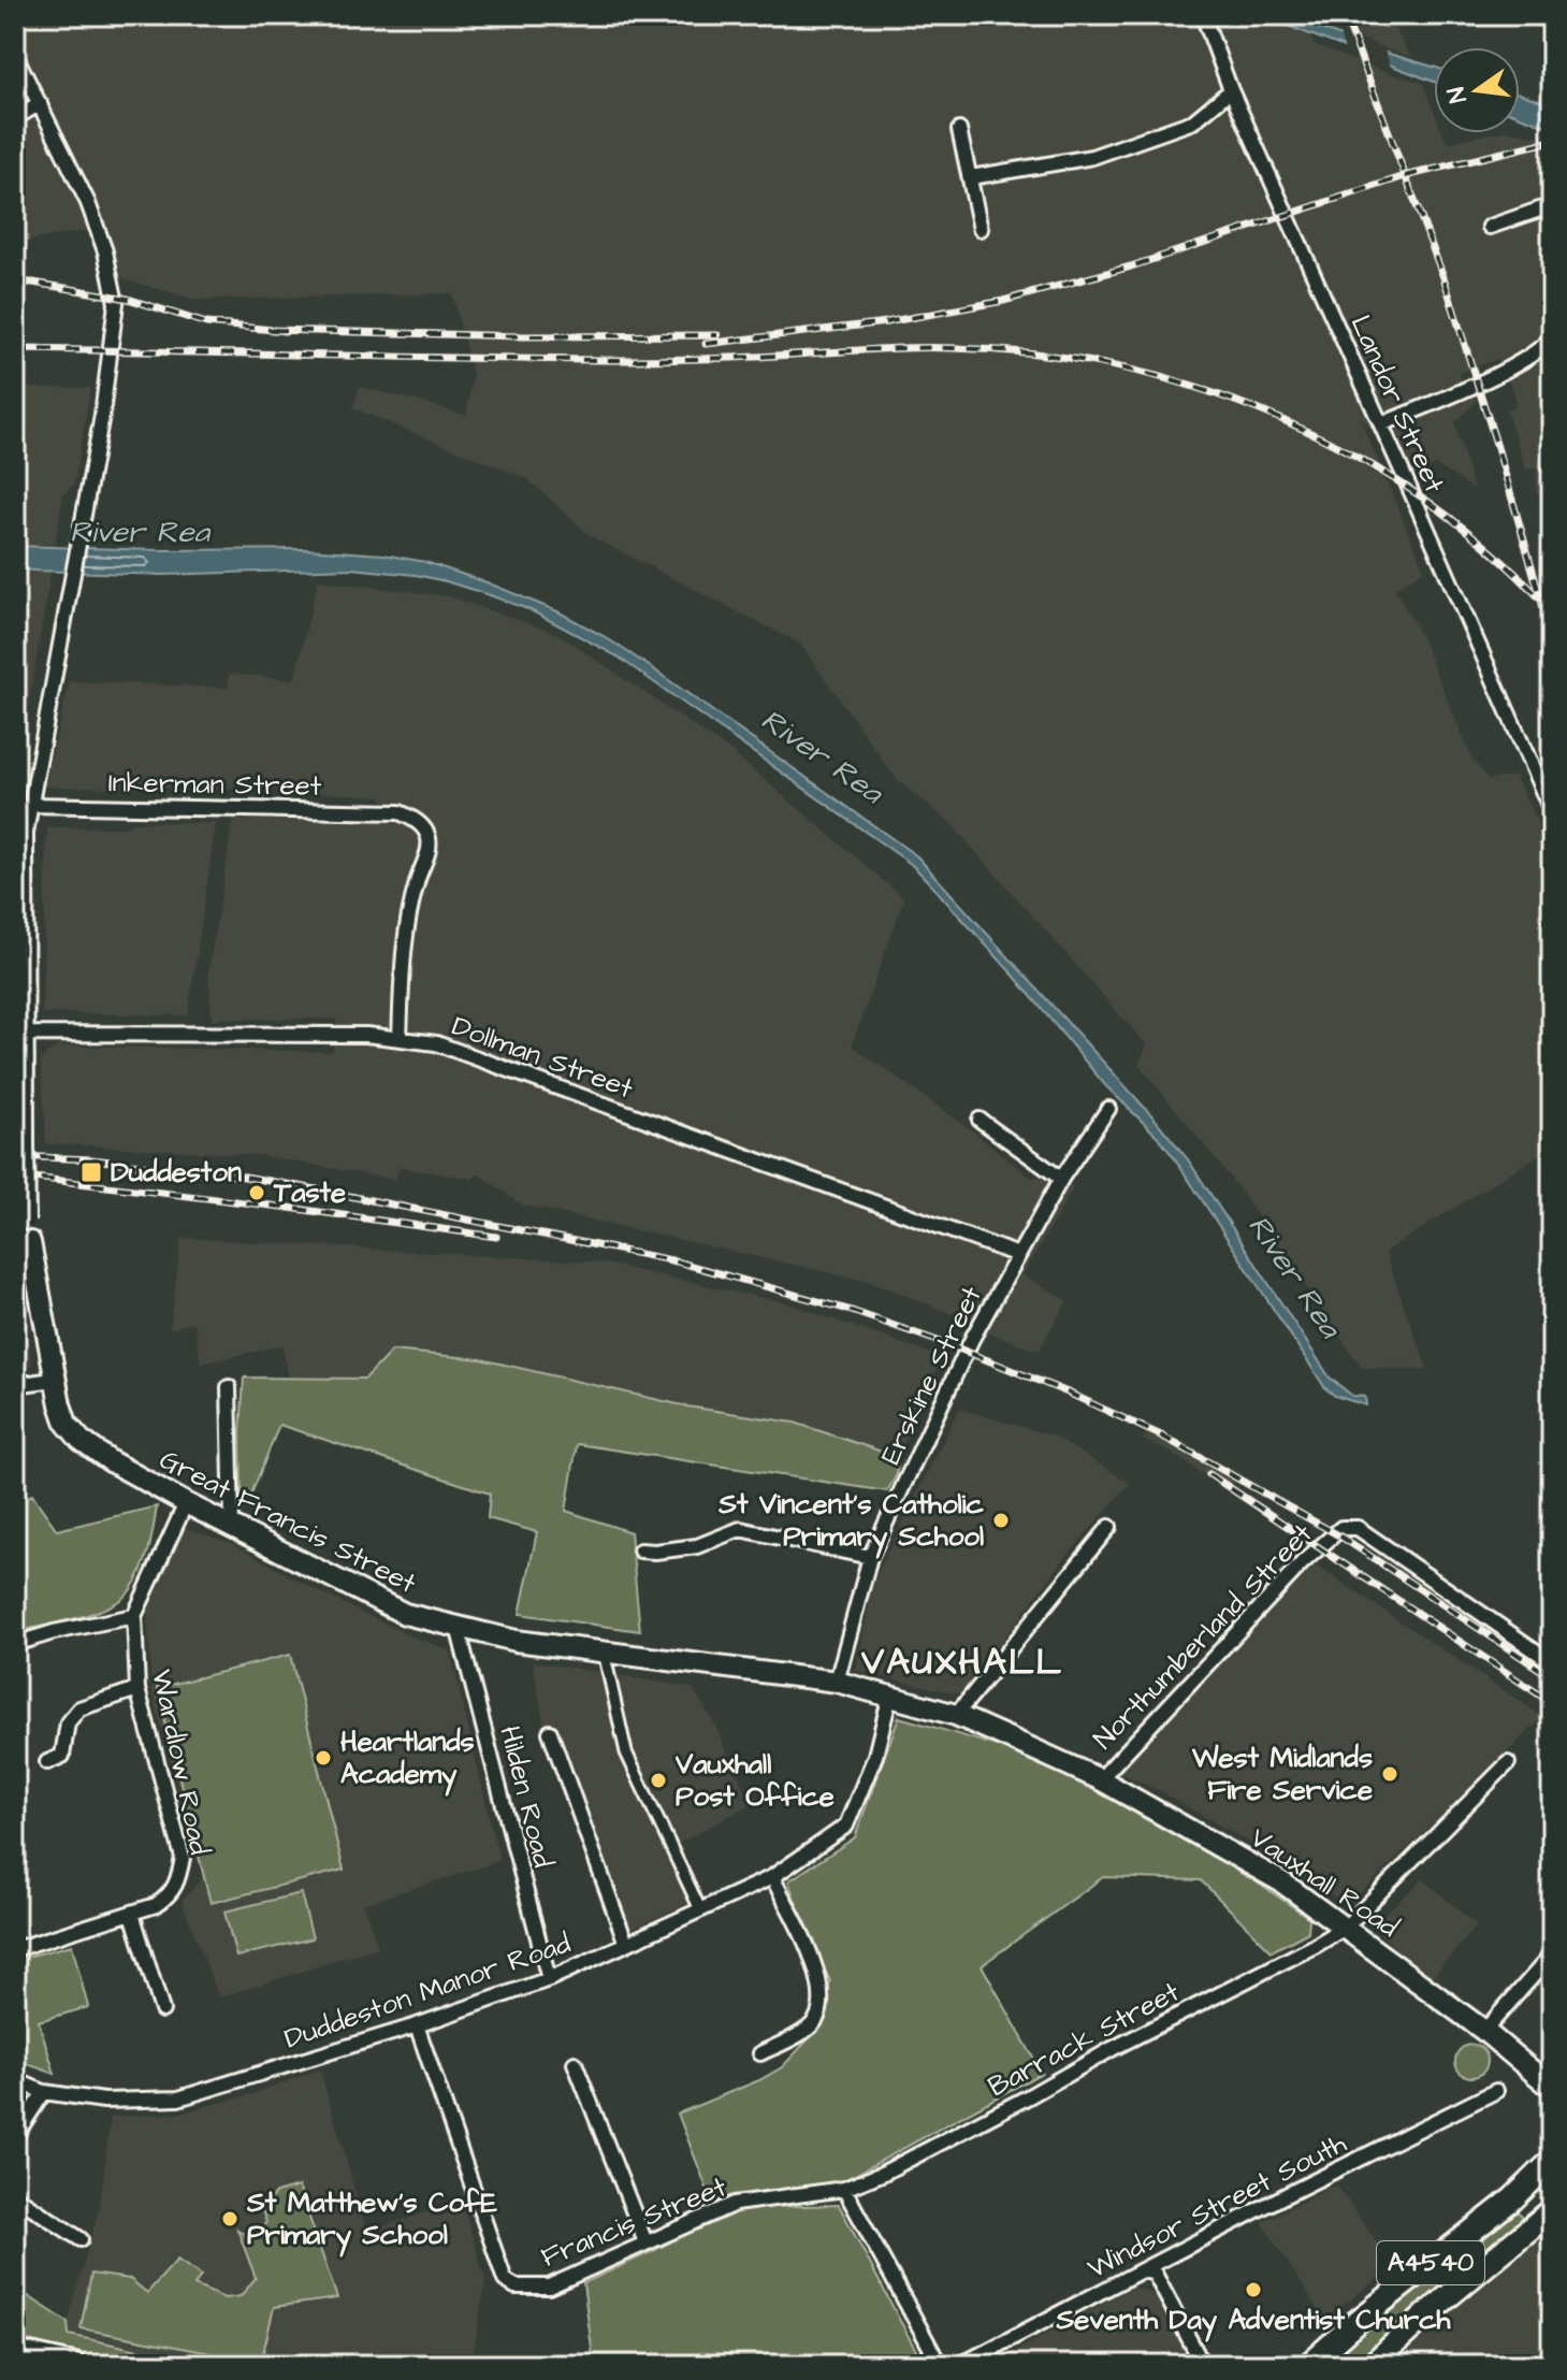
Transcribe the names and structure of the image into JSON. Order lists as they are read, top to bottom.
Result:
{
  "streets": {
    "main road": ["Great Francis Street", "Vauxhall Road", "A4540"],
    "street": [
      "Landor Street",
      "Inkerman Street",
      "Dollman Street",
      "Erskine Street",
      "Northumberland Street",
      "Wardlow Road",
      "Hilden Road",
      "Duddeston Manor Road",
      "Barrack Street",
      "Windsor Street South",
      "Francis Street"
    ]
  },
  "crossings": [
    ["Inkerman Street", "Dollman Street"],
    ["Dollman Street", "Erskine Street"],
    ["Erskine Street", "Great Francis Street"],
    ["Erskine Street", "Vauxhall Road"],
    ["Great Francis Street", "Wardlow Road"],
    ["Great Francis Street", "Hilden Road"],
    ["Great Francis Street", "Vauxhall Road"],
    ["Northumberland Street", "Vauxhall Road"],
    ["Hilden Road", "Duddeston Manor Road"],
    ["Vauxhall Road", "Duddeston Manor Road"],
    ["Vauxhall Road", "Barrack Street"],
    ["Duddeston Manor Road", "Francis Street"],
    ["Barrack Street", "Francis Street"]
  ],
  "districts": ["VAUXHALL"],
  "water": ["River Rea"],
  "places": {
    "transit": ["Duddeston"],
    "other": [
      "Taste",
      "St Vincent's Catholic Primary School",
      "Heartlands Academy",
      "West Midlands Fire Service",
      "Vauxhall Post Office",
      "St Matthew's CofE Primary School",
      "Seventh Day Adventist Church"
    ]
  },
  "north": "left"
}
